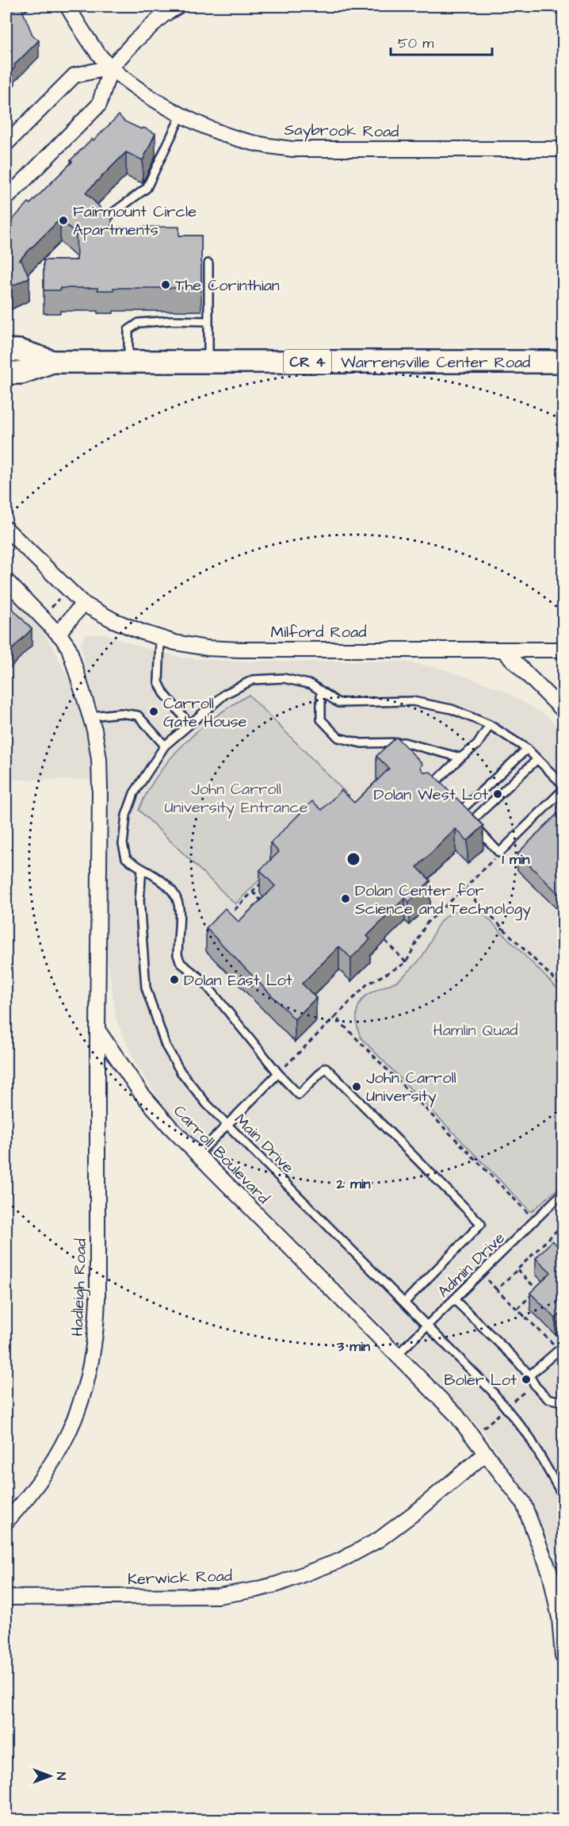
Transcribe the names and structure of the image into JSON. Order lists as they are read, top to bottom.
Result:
{
  "streets": {
    "main road": ["CR 4", "Warrensville Center Road"],
    "street": [
      "Saybrook Road",
      "Milford Road",
      "Carroll Boulevard",
      "Hadleigh Road",
      "Kerwick Road"
    ],
    "lane": ["Main Drive", "Admin Drive"]
  },
  "crossings": [
    ["Main Drive", "Admin Drive"],
    ["Carroll Boulevard", "Admin Drive"],
    ["Carroll Boulevard", "Hadleigh Road"],
    ["Carroll Boulevard", "Kerwick Road"]
  ],
  "parks": ["John Carroll University Entrance", "Hamlin Quad"],
  "places": [
    "Fairmount Circle Apartments",
    "The Corinthian",
    "Carroll Gate House",
    "Dolan West Lot",
    "Dolan Center for Science and Technology",
    "Dolan East Lot",
    "John Carroll University",
    "Boler Lot"
  ],
  "scale_bar": "50 m",
  "north": "right",
  "rings": ["1 min", "2 min", "3 min"]
}
